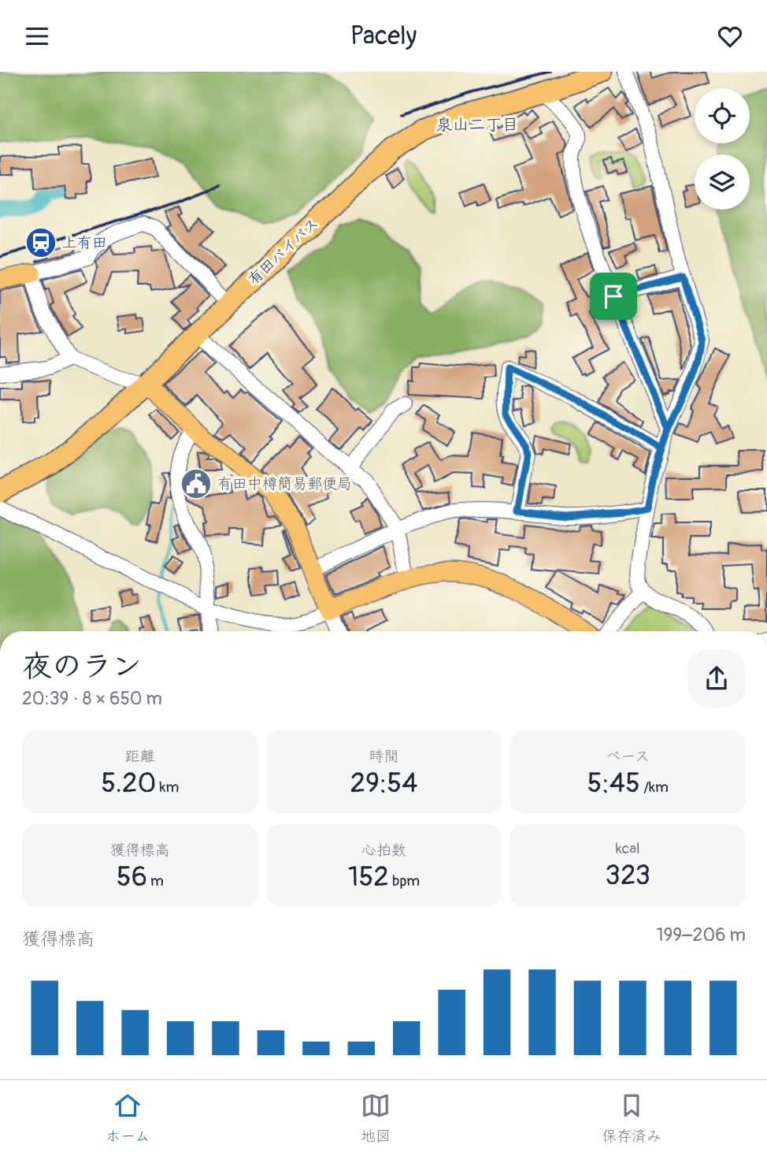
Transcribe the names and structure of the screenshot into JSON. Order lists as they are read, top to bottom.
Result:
{
  "streets": {
    "highway": ["有田バイパス"]
  },
  "districts": ["泉山二丁目"],
  "places": {
    "station": ["上有田"],
    "public building": ["有田中樽簡易郵便局"]
  },
  "page": {
    "header": "Pacely",
    "heading": ["夜のラン", "20:39 · 8 × 650 m"],
    "stats": [
      ["距離", "5.20 km"],
      ["時間", "29:54"],
      ["ペース", "5:45 /km"],
      ["獲得標高", "56 m"],
      ["心拍数", "152 bpm"],
      ["kcal", "323"]
    ],
    "chart": ["獲得標高", "199–206 m"],
    "tabs": ["ホーム", "地図", "保存済み"]
  }
}
